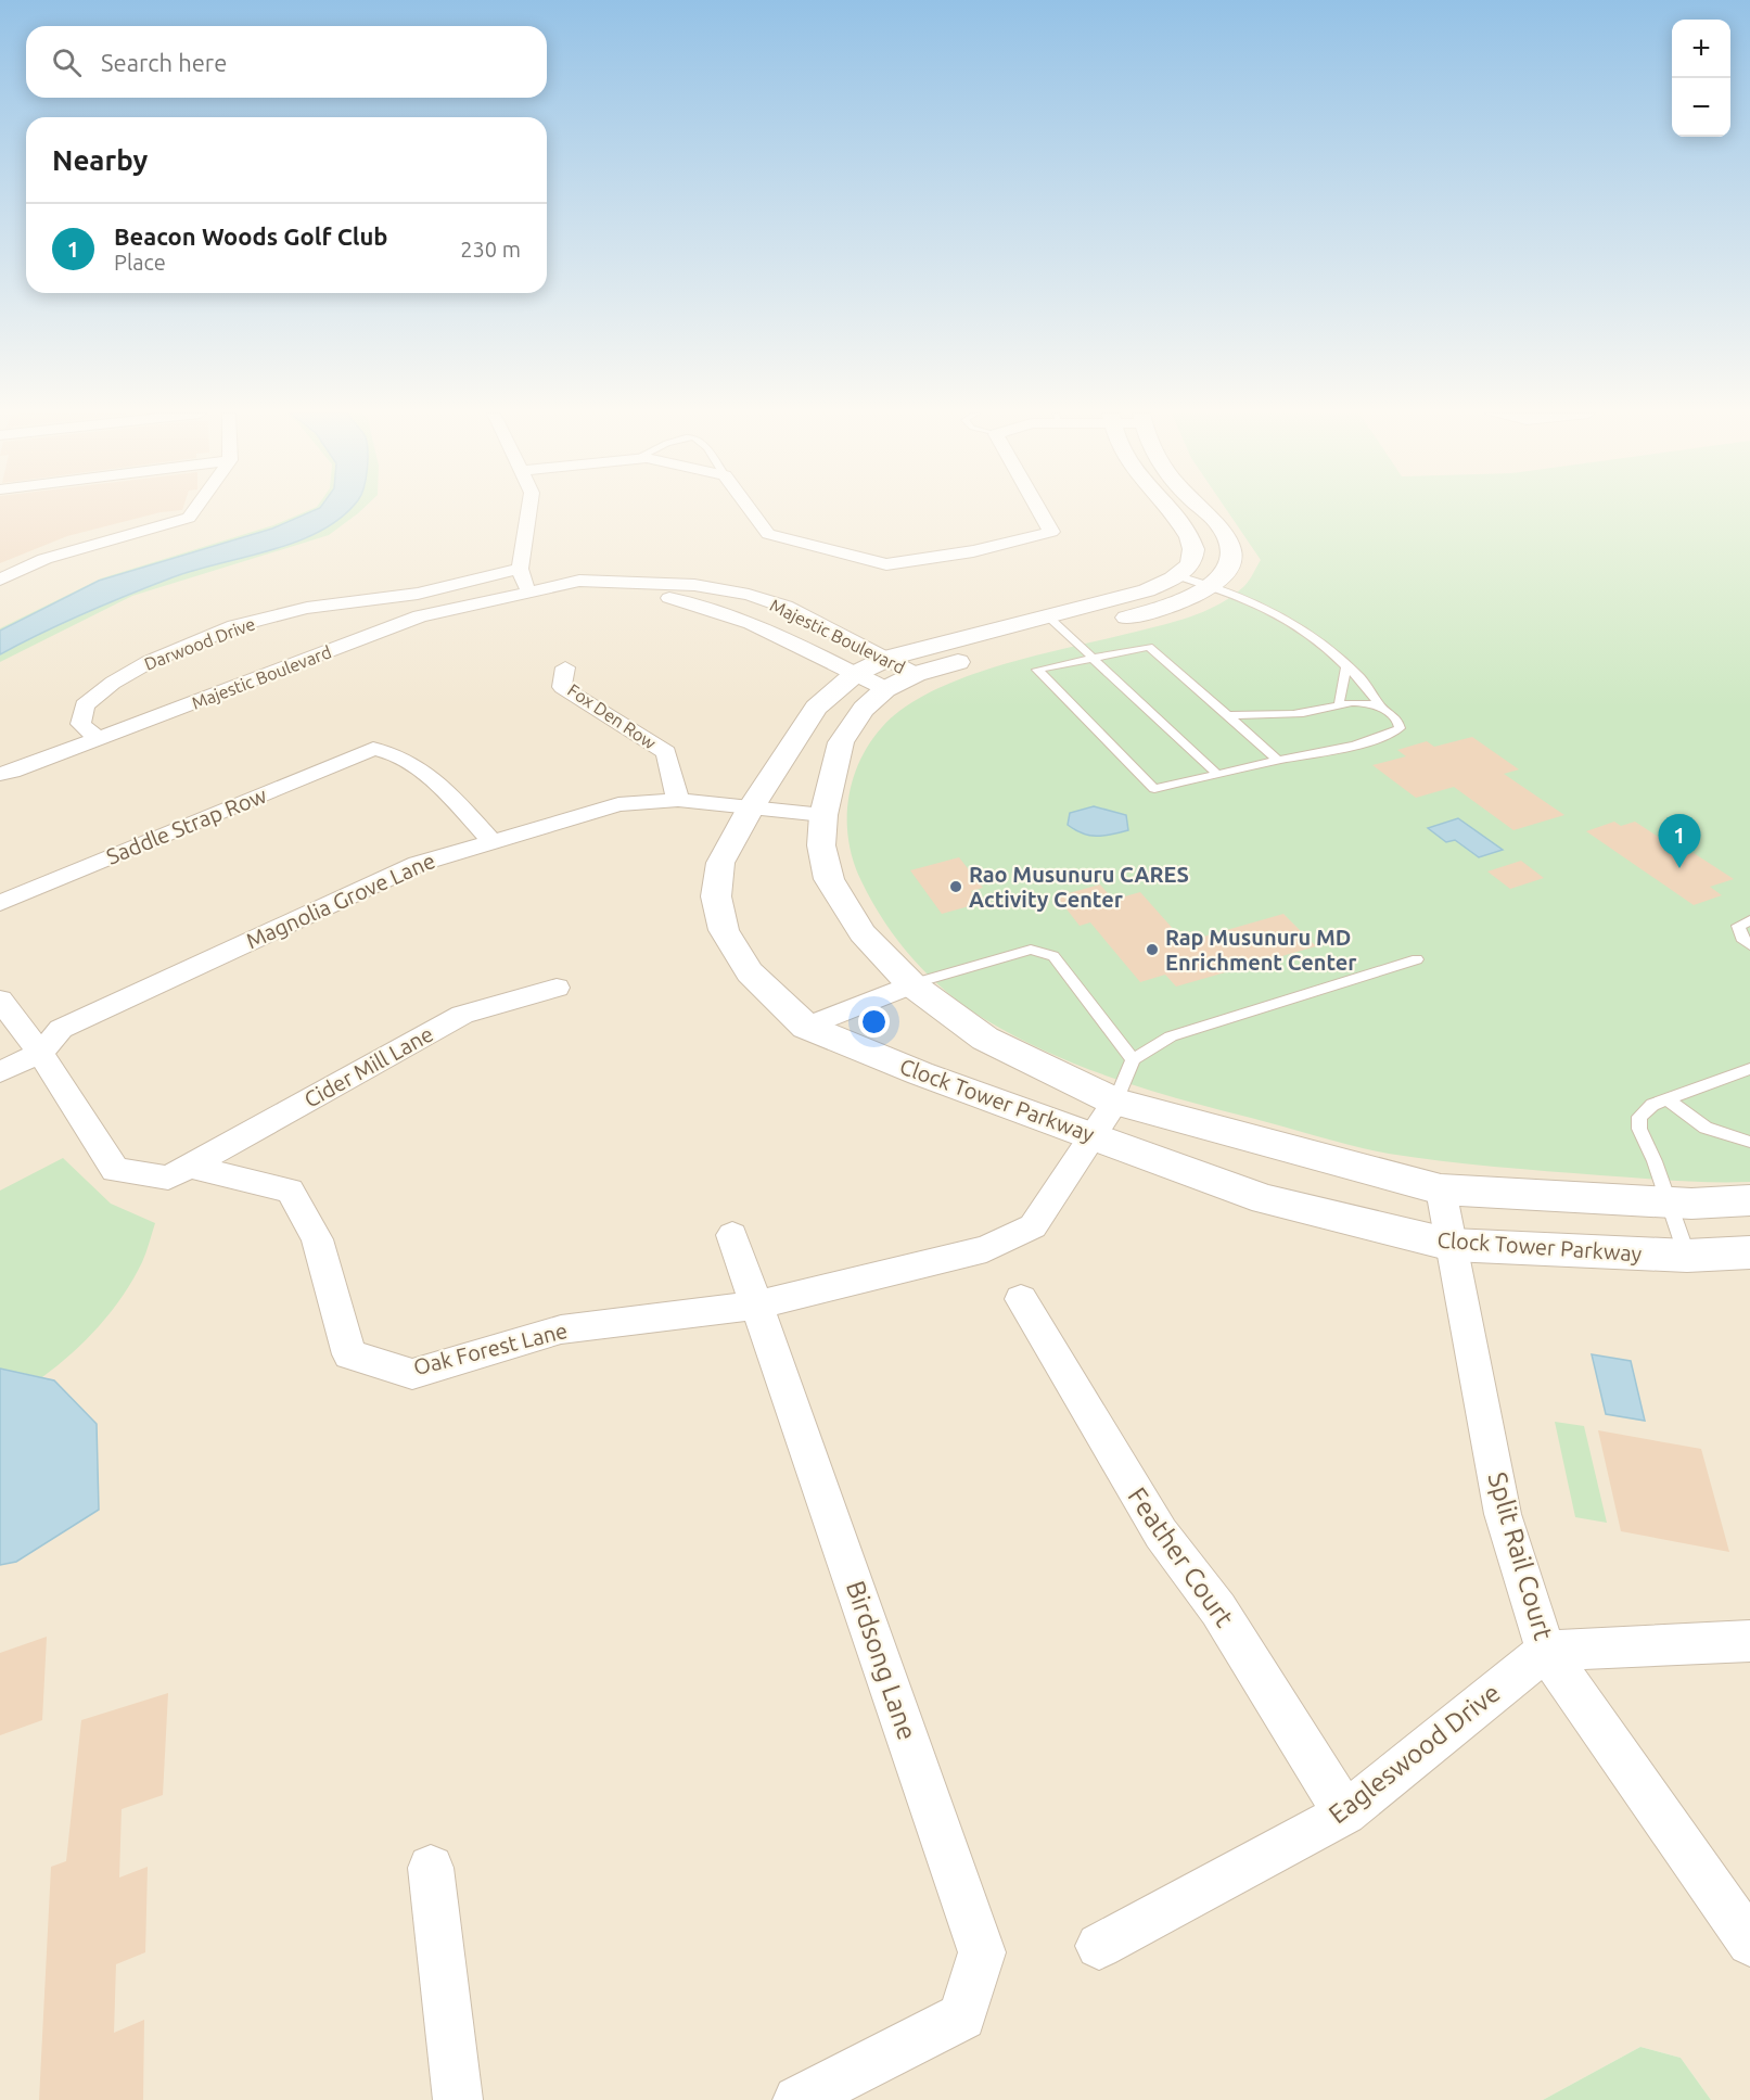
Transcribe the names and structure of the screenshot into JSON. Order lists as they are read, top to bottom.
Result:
{
  "streets": {
    "street": [
      "Majestic Boulevard",
      "Darwood Drive",
      "Fox Den Row",
      "Saddle Strap Row",
      "Magnolia Grove Lane",
      "Cider Mill Lane",
      "Clock Tower Parkway",
      "Oak Forest Lane",
      "Split Rail Court",
      "Feather Court",
      "Birdsong Lane",
      "Eagleswood Drive"
    ]
  },
  "crossings": [
    ["Majestic Boulevard", "Darwood Drive"],
    ["Majestic Boulevard", "Clock Tower Parkway"],
    ["Fox Den Row", "Magnolia Grove Lane"],
    ["Saddle Strap Row", "Magnolia Grove Lane"],
    ["Magnolia Grove Lane", "Clock Tower Parkway"],
    ["Cider Mill Lane", "Oak Forest Lane"],
    ["Clock Tower Parkway", "Oak Forest Lane"],
    ["Clock Tower Parkway", "Split Rail Court"],
    ["Oak Forest Lane", "Birdsong Lane"],
    ["Split Rail Court", "Eagleswood Drive"],
    ["Feather Court", "Eagleswood Drive"]
  ],
  "places": ["Rao Musunuru CARES Activity Center", "Rap Musunuru MD Enrichment Center"],
  "page": {
    "map_buttons": ["+", "−"],
    "search": "Search here",
    "heading": "Nearby",
    "list": [
      {
        "mark": "1",
        "name": "Beacon Woods Golf Club",
        "note": "Place",
        "value": "230 m"
      }
    ],
    "pins": "1"
  }
}
